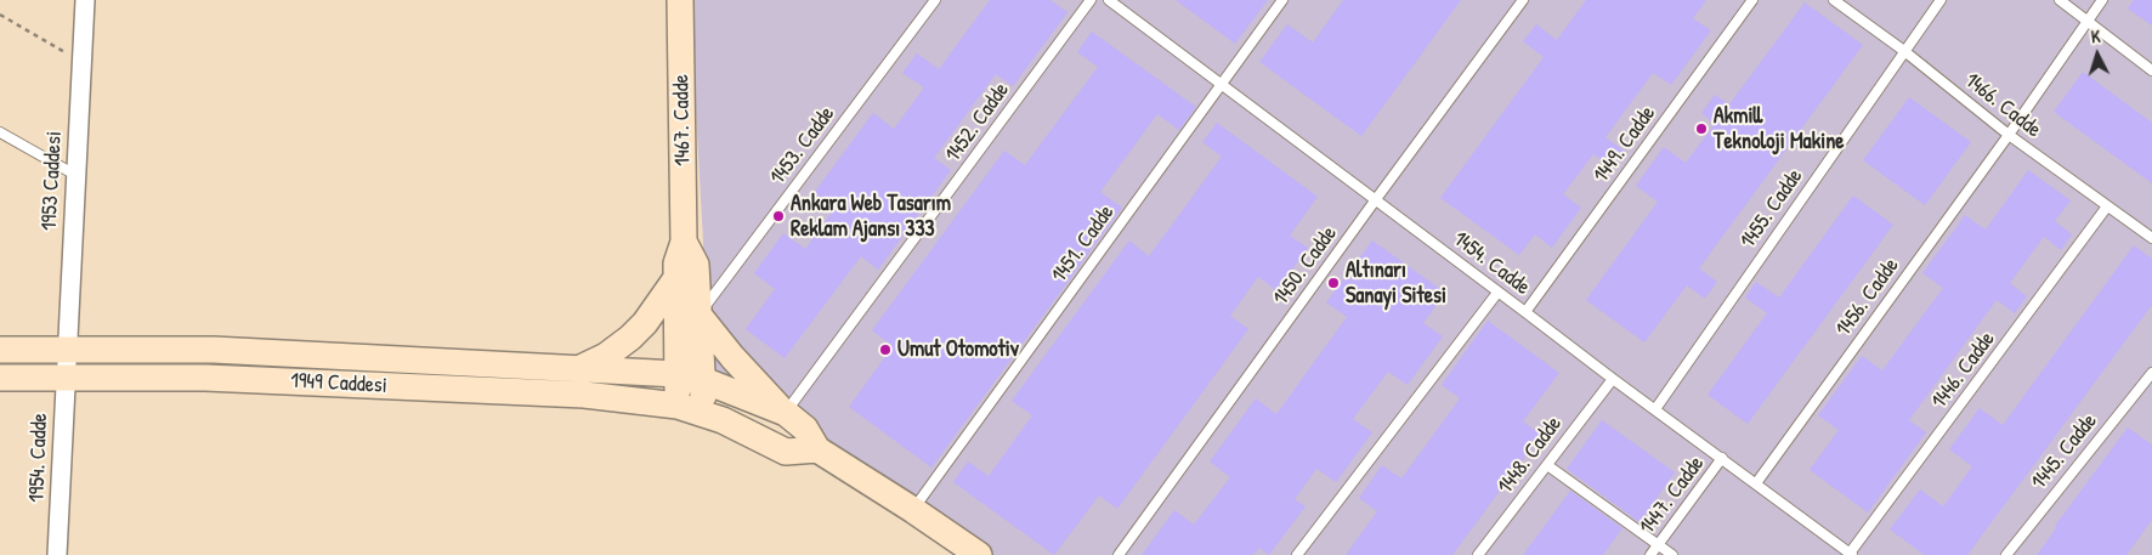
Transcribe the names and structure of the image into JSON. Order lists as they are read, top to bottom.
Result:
{
  "streets": {
    "street": [
      "1467. Cadde",
      "1953 Caddesi",
      "1949 Caddesi",
      "1954. Cadde"
    ],
    "lane": [
      "1466. Cadde",
      "1452. Cadde",
      "1449. Cadde",
      "1453. Cadde",
      "1455. Cadde",
      "1451. Cadde",
      "1454. Cadde",
      "1450. Cadde",
      "1456. Cadde",
      "1446. Cadde",
      "1445. Cadde",
      "1448. Cadde",
      "1447. Cadde"
    ]
  },
  "crossings": [
    ["1466. Cadde", "1455. Cadde"],
    ["1466. Cadde", "1456. Cadde"],
    ["1466. Cadde", "1446. Cadde"],
    ["1467. Cadde", "1453. Cadde"],
    ["1467. Cadde", "1949 Caddesi"],
    ["1449. Cadde", "1454. Cadde"],
    ["1953 Caddesi", "1949 Caddesi"],
    ["1953 Caddesi", "1954. Cadde"],
    ["1455. Cadde", "1454. Cadde"],
    ["1451. Cadde", "1454. Cadde"],
    ["1454. Cadde", "1450. Cadde"],
    ["1454. Cadde", "1456. Cadde"],
    ["1454. Cadde", "1446. Cadde"],
    ["1454. Cadde", "1448. Cadde"],
    ["1454. Cadde", "1447. Cadde"],
    ["1949 Caddesi", "1954. Cadde"]
  ],
  "places": [
    "Akmill Teknoloji Makine",
    "Ankara Web Tasarım Reklam Ajansı 333",
    "Altınarı Sanayi Sitesi",
    "Umut Otomotiv"
  ],
  "north": "top"
}
